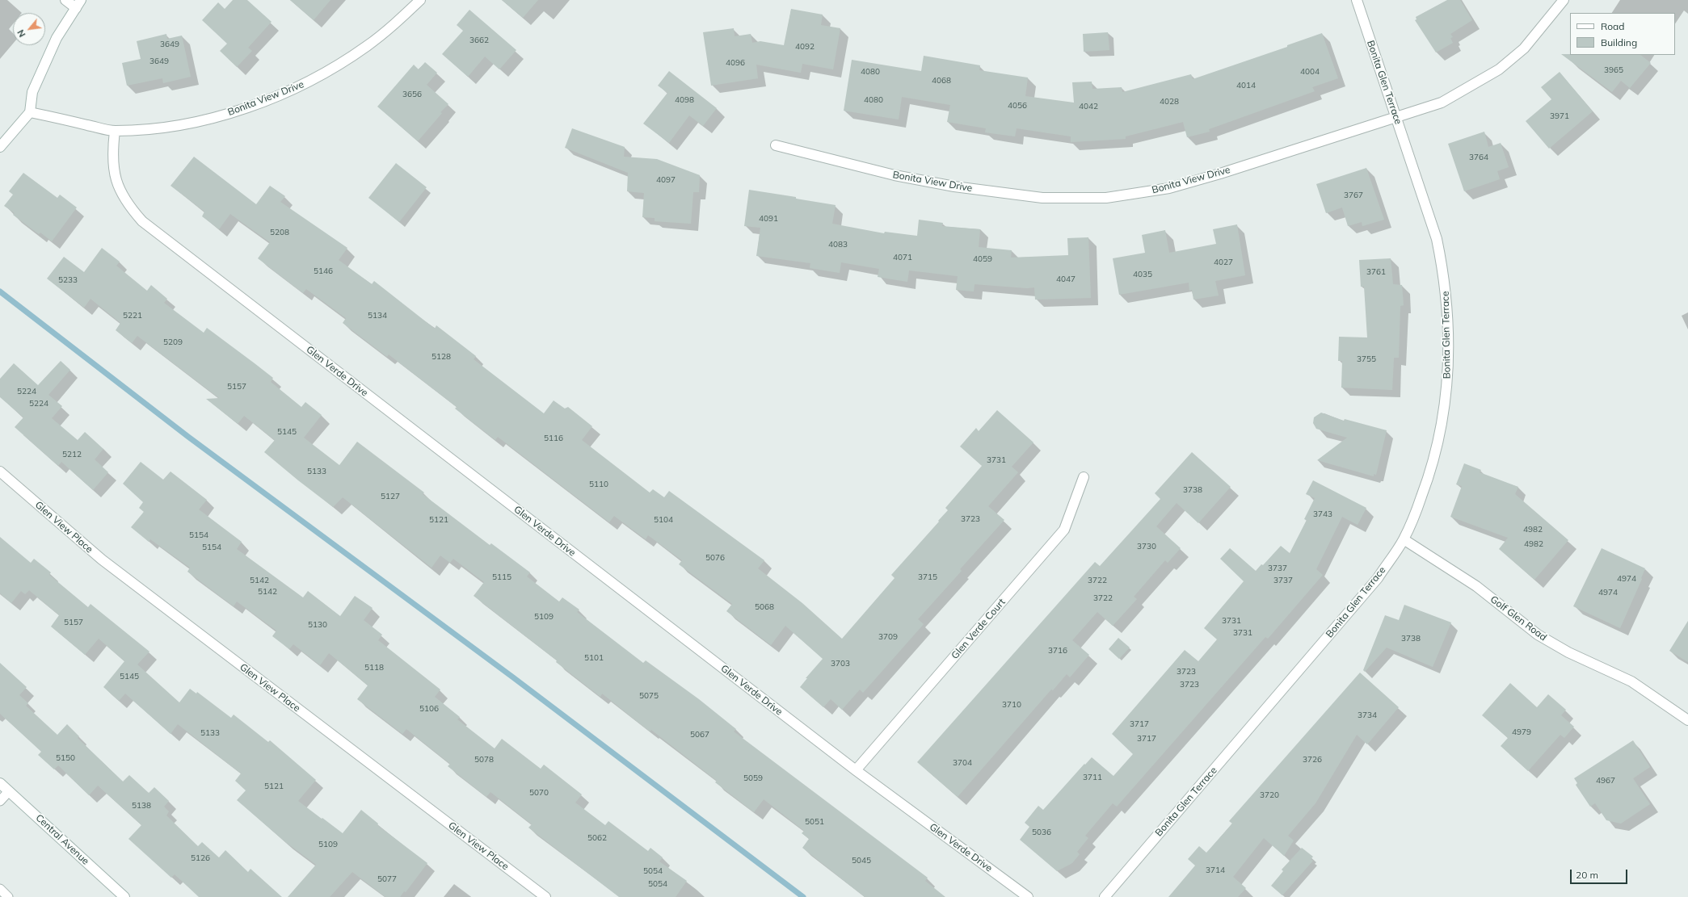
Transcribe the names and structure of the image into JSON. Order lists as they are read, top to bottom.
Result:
{
  "streets": {
    "street": [
      "Bonita Glen Terrace",
      "Bonita View Drive",
      "Glen Verde Drive",
      "Glen View Place",
      "Golf Glen Road",
      "Glen Verde Court",
      "Central Avenue"
    ]
  },
  "crossings": [
    ["Bonita Glen Terrace", "Bonita View Drive"],
    ["Bonita Glen Terrace", "Golf Glen Road"],
    ["Bonita View Drive", "Glen Verde Drive"],
    ["Glen Verde Drive", "Glen Verde Court"]
  ],
  "house_numbers": [
    "3662",
    "3649",
    "4092",
    "3649",
    "4096",
    "3965",
    "4080",
    "4004",
    "4068",
    "4014",
    "3656",
    "4098",
    "4080",
    "4028",
    "4056",
    "4042",
    "3971",
    "3764",
    "4097",
    "3767",
    "4091",
    "5208",
    "4083",
    "4071",
    "4059",
    "4027",
    "5146",
    "3761",
    "4035",
    "4047",
    "5233",
    "5221",
    "5134",
    "5209",
    "5128",
    "3755",
    "5157",
    "5224",
    "5224",
    "5145",
    "5116",
    "5212",
    "3731",
    "5133",
    "5110",
    "3738",
    "5127",
    "3743",
    "3723",
    "5121",
    "5104",
    "4982",
    "5154",
    "4982",
    "3730",
    "5154",
    "5076",
    "3737",
    "5115",
    "3715",
    "4974",
    "5142",
    "3722",
    "3737",
    "5142",
    "4974",
    "3722",
    "5068",
    "5109",
    "3731",
    "5157",
    "5130",
    "3731",
    "3709",
    "3738",
    "3716",
    "5101",
    "3703",
    "5118",
    "3723",
    "5145",
    "3723",
    "5075",
    "3710",
    "5106",
    "3734",
    "3717",
    "4979",
    "5133",
    "5067",
    "3717",
    "5150",
    "5078",
    "3726",
    "3704",
    "3711",
    "5059",
    "4967",
    "5121",
    "5070",
    "3720",
    "5138",
    "5051",
    "5036",
    "5062",
    "5109",
    "5126",
    "5045",
    "3714",
    "5054",
    "5077",
    "5054"
  ],
  "legend": ["Road", "Building"],
  "scale_bar": "20 m",
  "north": "bottom left"
}
